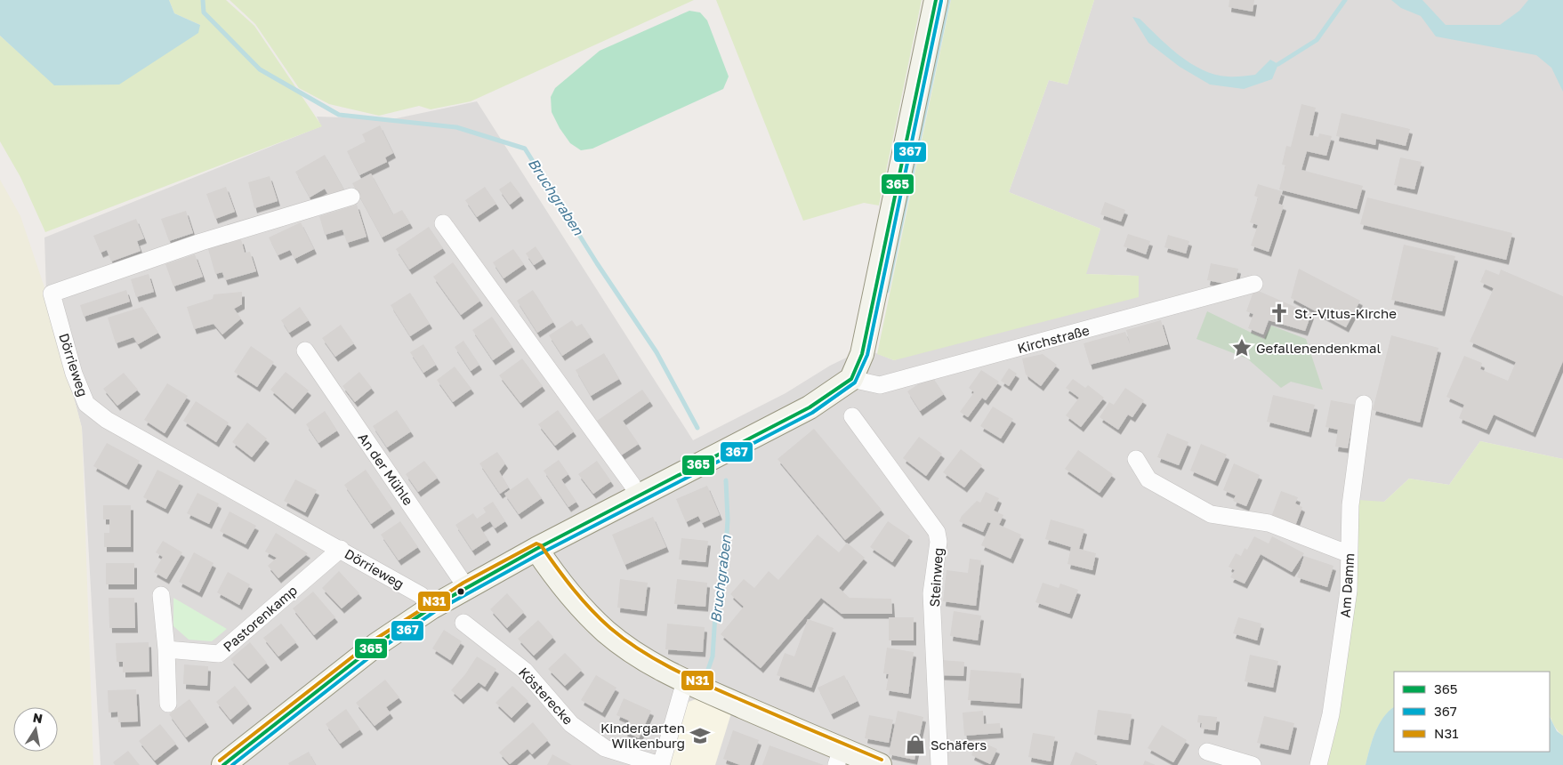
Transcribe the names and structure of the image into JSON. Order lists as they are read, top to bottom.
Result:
{
  "streets": {
    "street": [
      "Kirchstraße",
      "Dörrieweg",
      "An der Mühle",
      "Steinweg",
      "Am Damm",
      "Pastorenkamp",
      "Kösterecke"
    ]
  },
  "crossings": [
    ["Dörrieweg", "Pastorenkamp"]
  ],
  "water": ["Bruchgraben"],
  "places": {
    "church": ["St.-Vitus-Kirche"],
    "place": ["Gefallenendenkmal"],
    "school or university": ["Kindergarten Wilkenburg"],
    "shop": ["Schäfers"]
  },
  "lines": ["transit line 365", "transit line 367", "transit line N31"],
  "legend": ["365", "367", "N31"],
  "north": "top"
}
